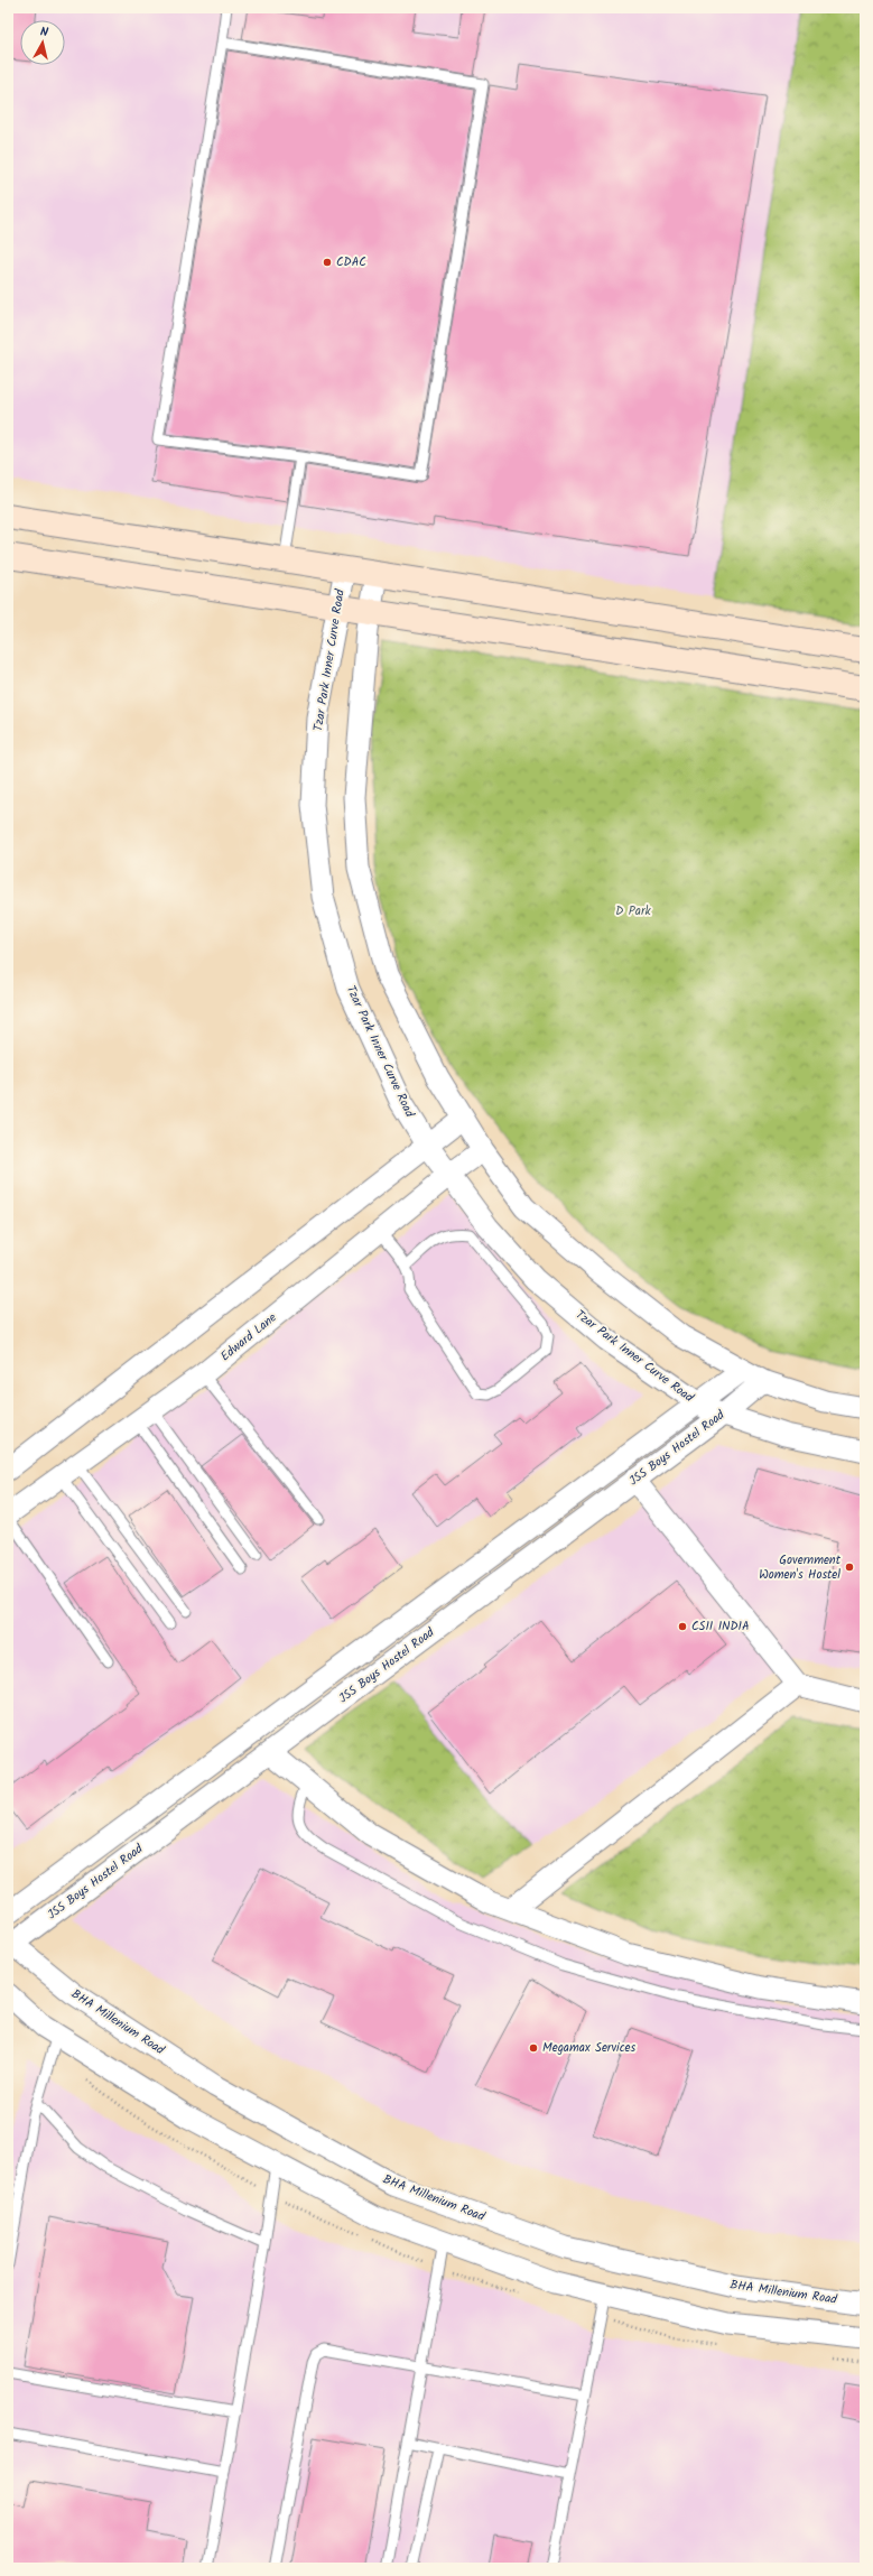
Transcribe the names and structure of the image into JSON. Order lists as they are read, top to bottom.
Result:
{
  "streets": {
    "street": [
      "Tzar Park Inner Curve Road",
      "Edward Lane",
      "JSS Boys Hostel Road",
      "BHA Millenium Road"
    ]
  },
  "crossings": [
    ["Tzar Park Inner Curve Road", "Edward Lane"],
    ["Tzar Park Inner Curve Road", "JSS Boys Hostel Road"],
    ["JSS Boys Hostel Road", "BHA Millenium Road"]
  ],
  "parks": ["D Park"],
  "places": [
    "CDAC",
    "Government Women's Hostel",
    "CSII INDIA",
    "Megamax Services"
  ],
  "north": "top"
}
